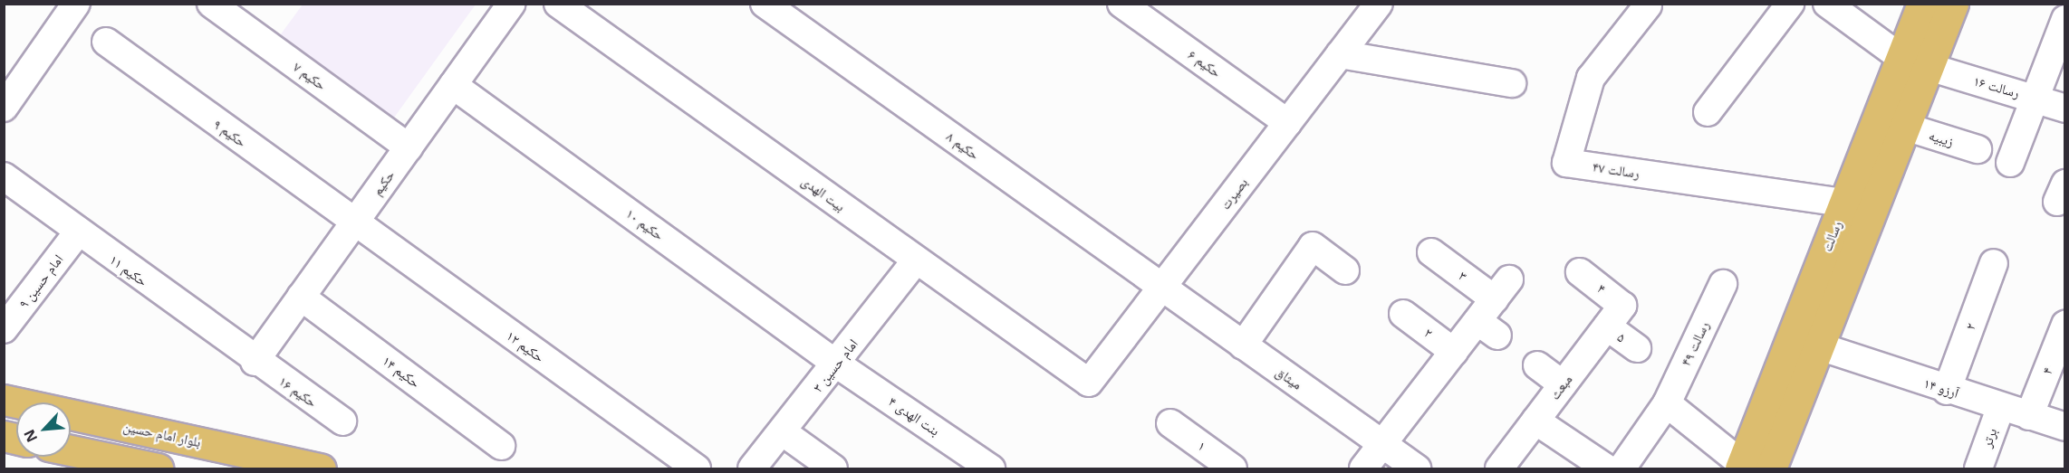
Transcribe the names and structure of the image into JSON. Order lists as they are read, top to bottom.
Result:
{
  "streets": {
    "main road": ["رسالت", "بلوار امام حسین"],
    "street": [
      "حکیم ۶",
      "حکیم ۷",
      "رسالت ۱۶",
      "حکیم ۹",
      "زیبیه",
      "حکیم ۸",
      "رسالت ۴۷",
      "حکیم",
      "بیت الهدی",
      "بصیرت",
      "حکیم ۱۰",
      "حکیم ۱۱",
      "۳",
      "امام حسین ۹",
      "۴",
      "۲",
      "۵",
      "رسالت ۴۹",
      "حکیم ۱۲",
      "امام حسین ۳",
      "حکیم ۱۴",
      "میثاق",
      "مبعث",
      "۱۴ آرزو",
      "حکیم ۱۶",
      "بنت الهدی ۴",
      "برتر",
      "۱"
    ]
  },
  "crossings": [
    ["حکیم ۶", "بصیرت"],
    ["حکیم ۷", "حکیم"],
    ["رسالت ۱۶", "رسالت"],
    ["حکیم ۹", "حکیم"],
    ["حکیم ۹", "حکیم ۱۲"],
    ["زیبیه", "رسالت"],
    ["حکیم ۸", "بصیرت"],
    ["حکیم ۸", "میثاق"],
    ["رسالت ۴۷", "رسالت"],
    ["حکیم", "حکیم ۱۰"],
    ["حکیم", "حکیم ۱۱"],
    ["حکیم", "حکیم ۱۲"],
    ["حکیم", "حکیم ۱۴"],
    ["حکیم", "حکیم ۱۶"],
    ["بیت الهدی", "بصیرت"],
    ["بیت الهدی", "امام حسین ۳"],
    ["بصیرت", "میثاق"],
    ["حکیم ۱۰", "امام حسین ۳"],
    ["حکیم ۱۰", "بنت الهدی ۴"],
    ["رسالت", "۱۴ آرزو"],
    ["حکیم ۱۱", "امام حسین ۹"],
    ["حکیم ۱۱", "حکیم ۱۶"],
    ["۳", "۲"],
    ["۴", "۵"],
    ["۴", "مبعث"],
    ["۴", "۱۴ آرزو"],
    ["۲", "۱۴ آرزو"],
    ["۵", "مبعث"],
    ["امام حسین ۳", "بنت الهدی ۴"],
    ["۱۴ آرزو", "برتر"]
  ],
  "north": "bottom left"
}
